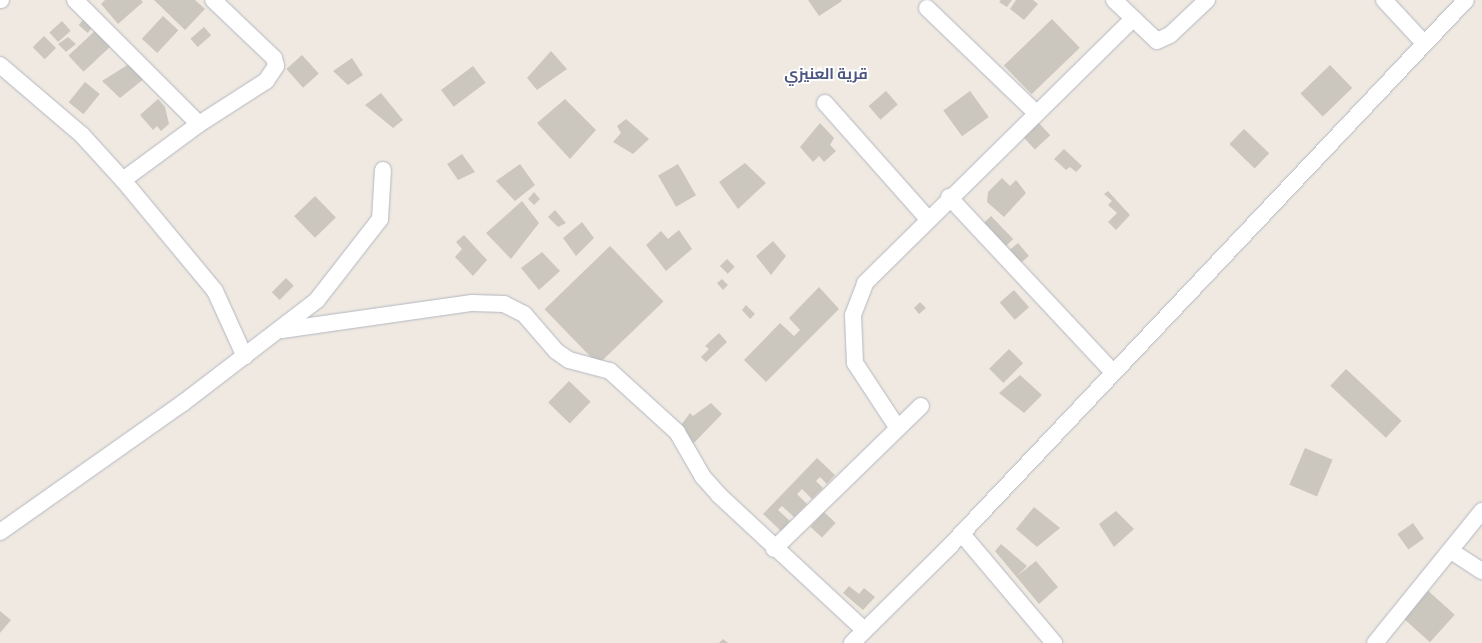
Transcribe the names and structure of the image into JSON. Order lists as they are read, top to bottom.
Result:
{
  "districts": ["قرية العنيزي"]
}
